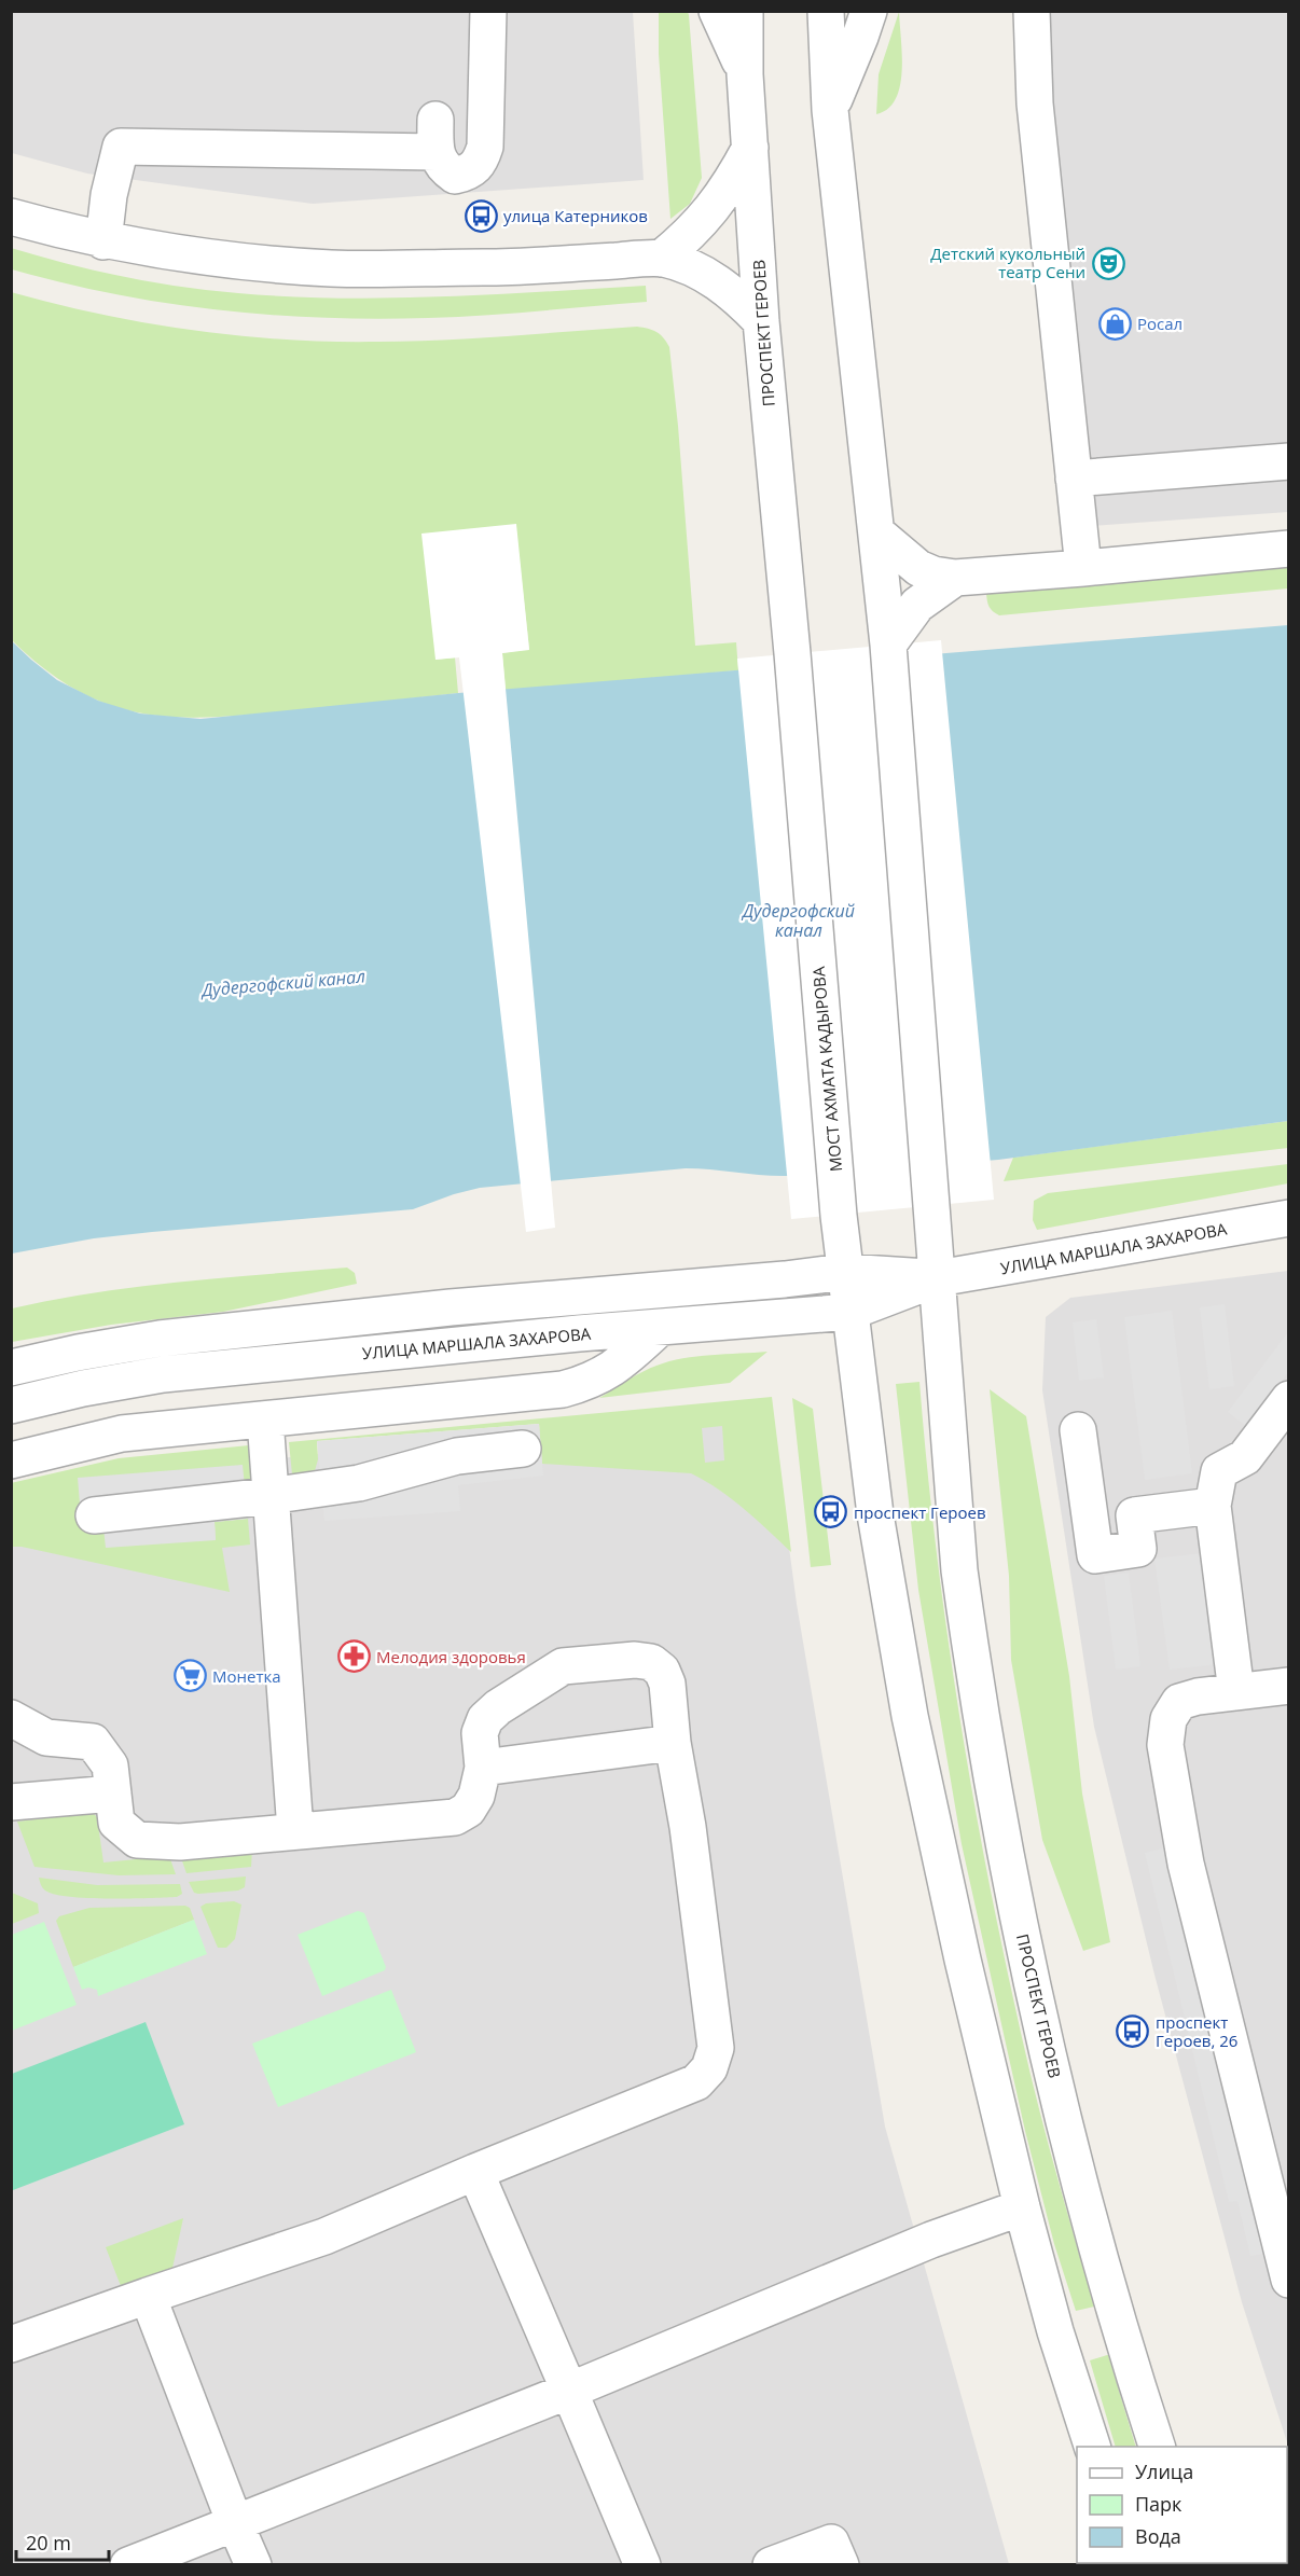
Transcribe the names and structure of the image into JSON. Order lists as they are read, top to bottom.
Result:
{
  "streets": {
    "street": ["ПРОСПЕКТ ГЕРОЕВ", "МОСТ АХМАТА КАДЫРОВА", "УЛИЦА МАРШАЛА ЗАХАРОВА"]
  },
  "crossings": [
    ["ПРОСПЕКТ ГЕРОЕВ", "МОСТ АХМАТА КАДЫРОВА"],
    ["ПРОСПЕКТ ГЕРОЕВ", "УЛИЦА МАРШАЛА ЗАХАРОВА"],
    ["МОСТ АХМАТА КАДЫРОВА", "УЛИЦА МАРШАЛА ЗАХАРОВА"]
  ],
  "water": ["Дудергофский канал"],
  "places": {
    "bus stop": ["улица Катерников", "проспект Героев", "проспект Героев, 26"],
    "theatre": ["Детский кукольный театр Сени"],
    "shop": ["Росал"],
    "pharmacy": ["Мелодия здоровья"],
    "supermarket": ["Монетка"]
  },
  "legend": ["Улица", "Парк", "Вода"],
  "scale_bar": "20 m"
}
